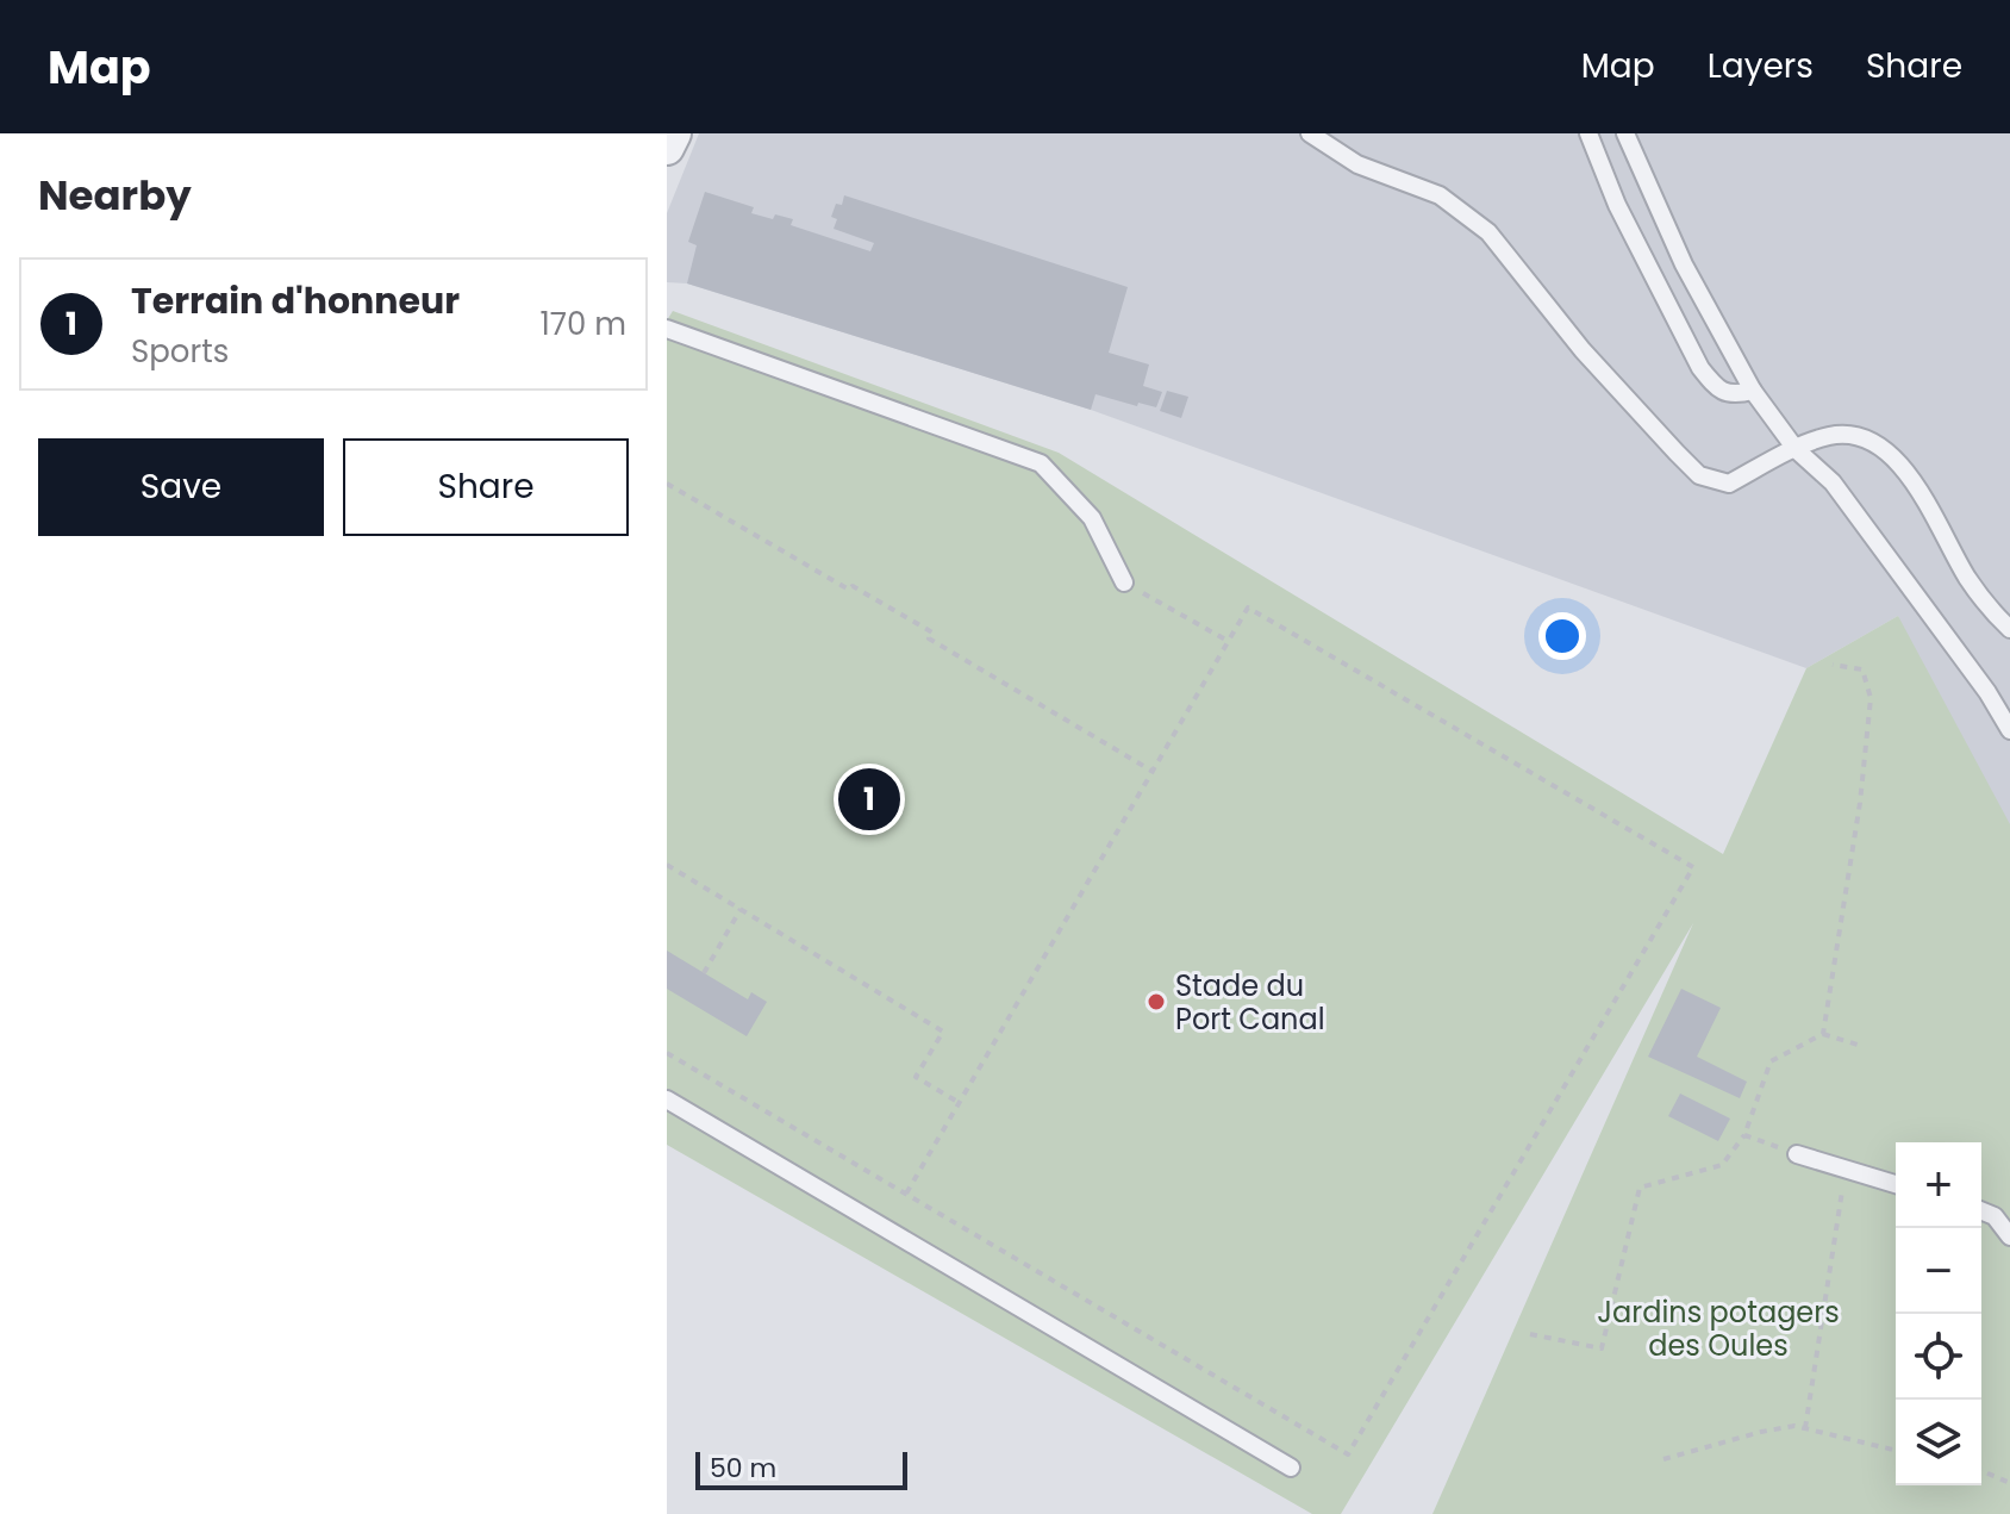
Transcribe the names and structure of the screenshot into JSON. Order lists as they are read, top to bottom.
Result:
{
  "parks": ["Jardins potagers des Oules"],
  "places": ["Stade du Port Canal"],
  "scale_bar": "50 m",
  "page": {
    "header": "Map",
    "nav": ["Map", "Layers", "Share"],
    "heading": "Nearby",
    "list": [
      {
        "mark": "1",
        "name": "Terrain d'honneur",
        "note": "Sports",
        "value": "170 m"
      }
    ],
    "buttons": ["Save", "Share"],
    "pins": "1",
    "map_buttons": ["+", "−"],
    "scale": "50 m"
  }
}
